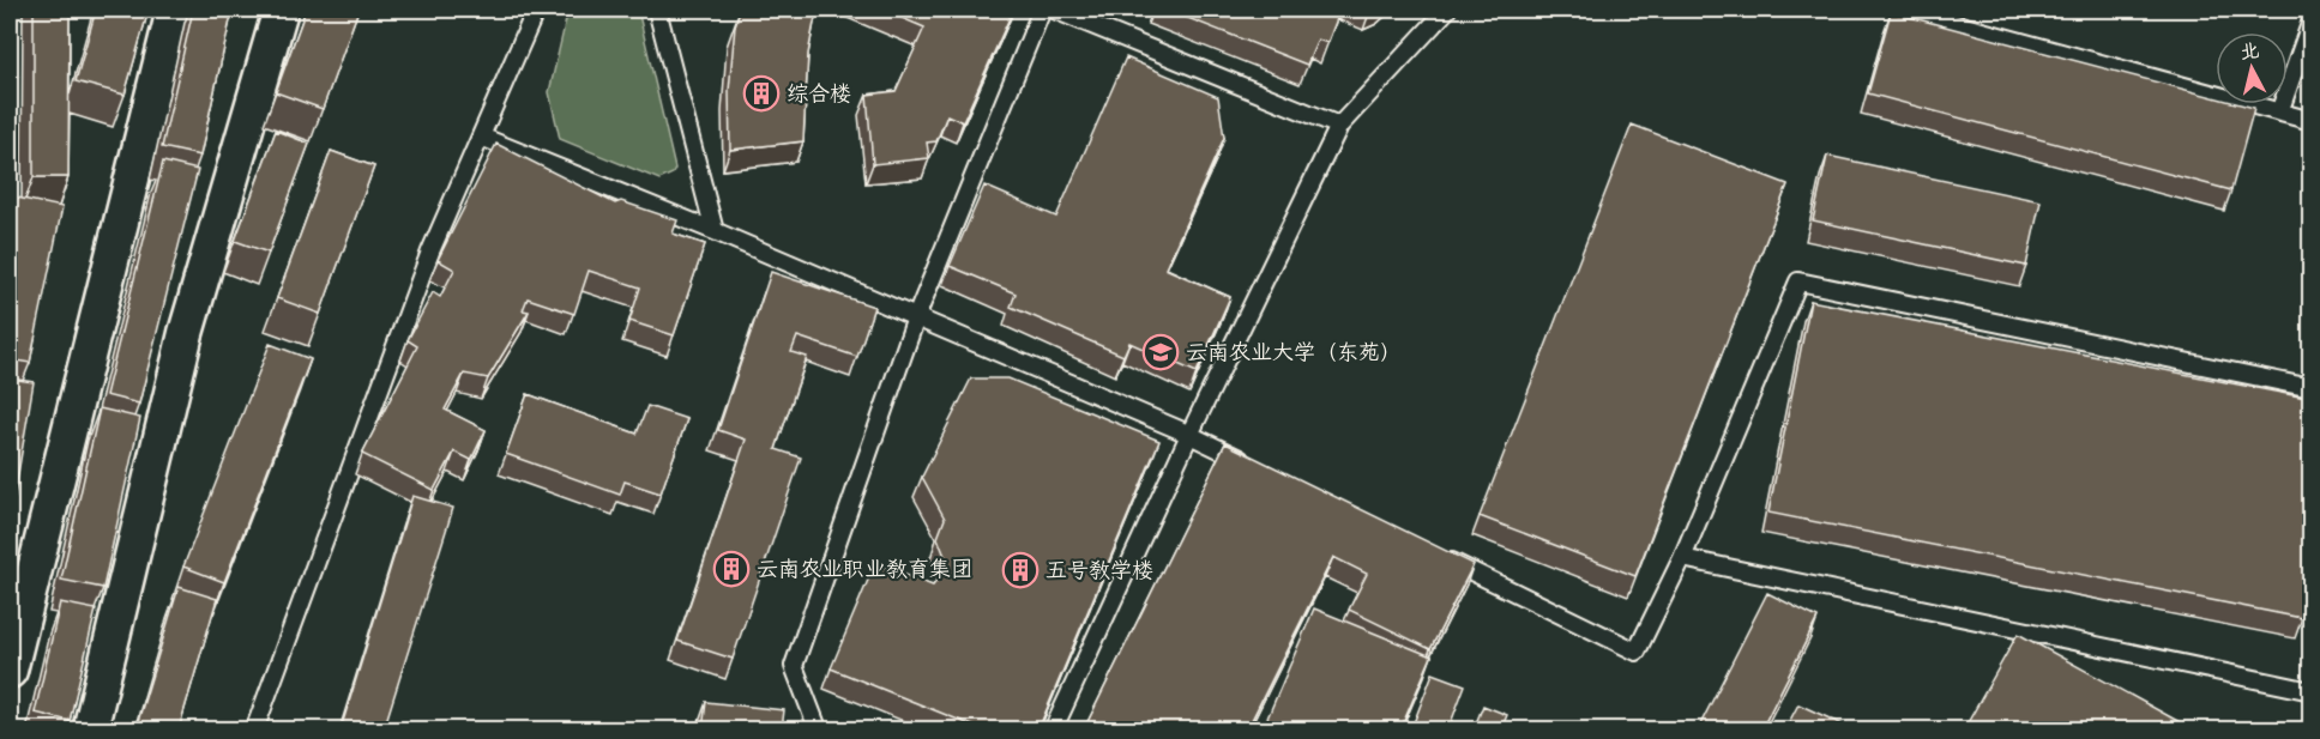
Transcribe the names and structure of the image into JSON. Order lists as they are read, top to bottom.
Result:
{
  "places": {
    "building": ["综合楼", "云南农业职业教育集团", "五号教学楼"],
    "school or university": ["云南农业大学（东苑）"]
  },
  "north": "top"
}
